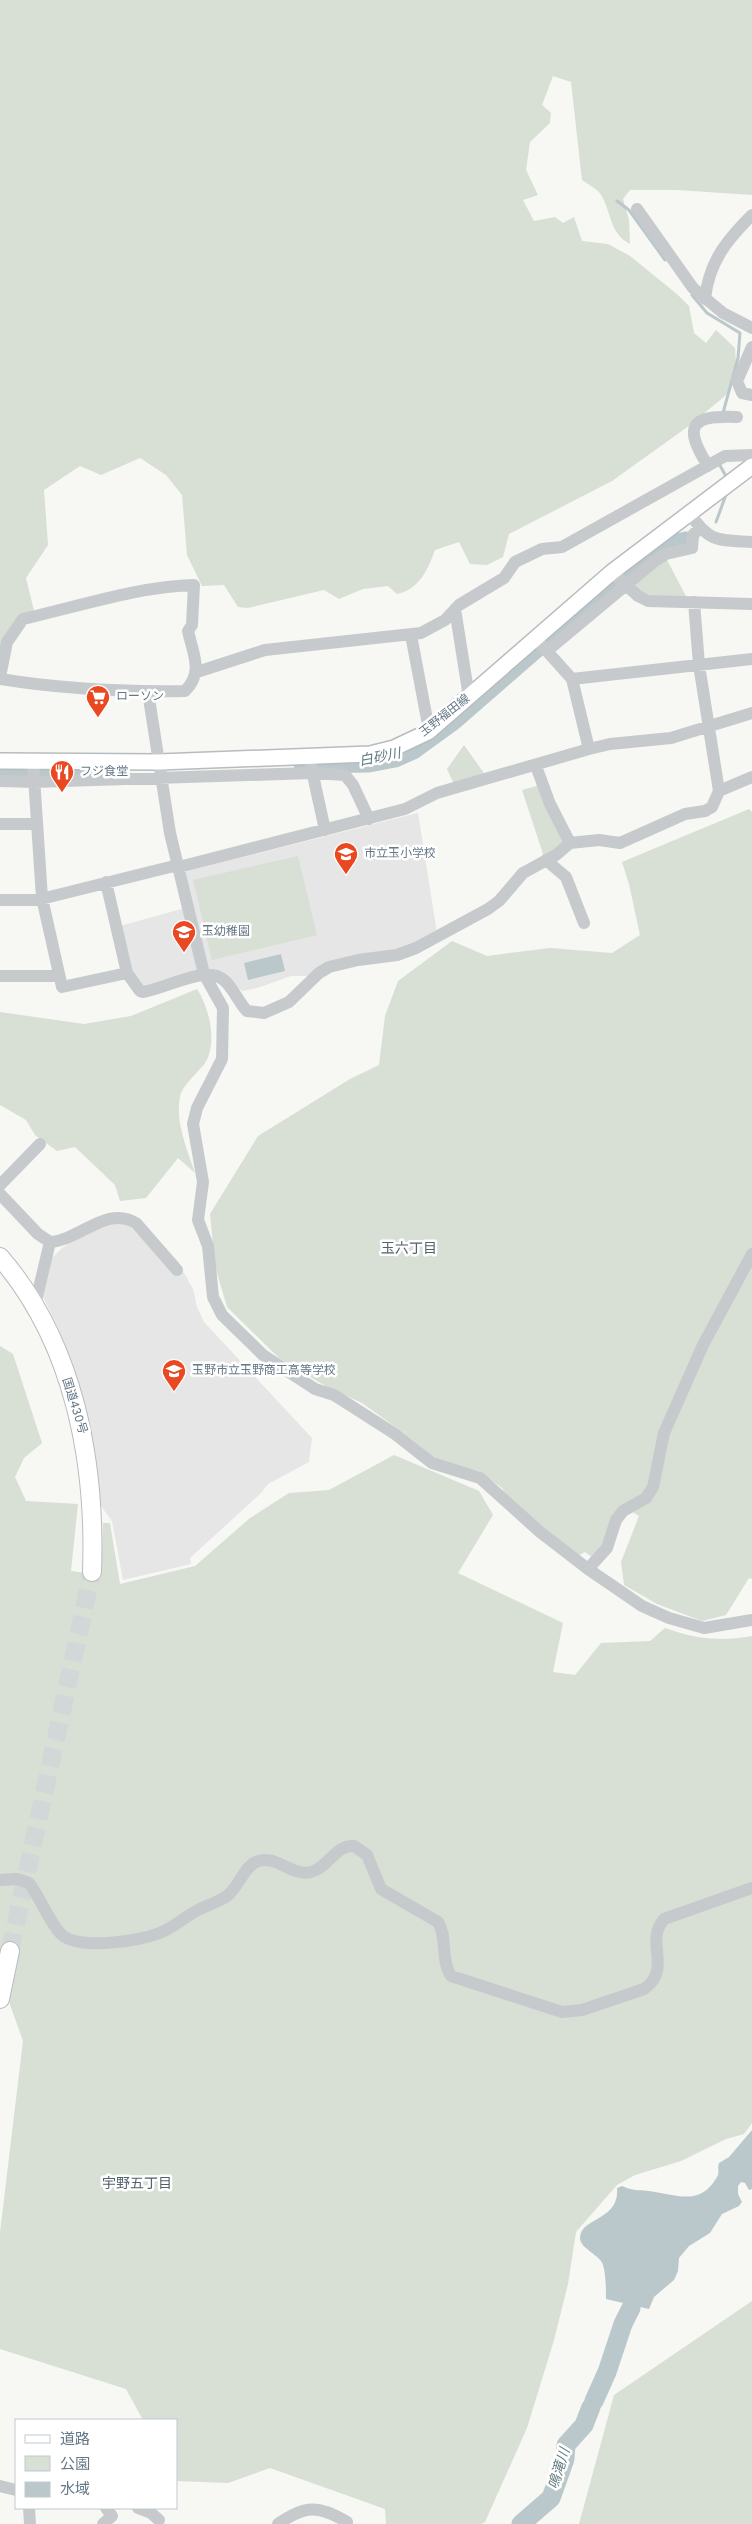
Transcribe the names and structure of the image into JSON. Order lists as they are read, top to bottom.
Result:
{
  "streets": {
    "highway": ["国道430号"],
    "main road": ["玉野福田線"]
  },
  "districts": ["玉六丁目", "宇野五丁目"],
  "water": ["白砂川", "鳴滝川"],
  "places": {
    "supermarket": ["ローソン"],
    "restaurant": ["フジ食堂"],
    "school or university": ["市立玉小学校", "玉幼稚園", "玉野市立玉野商工高等学校"]
  },
  "legend": ["道路", "公園", "水域"]
}
